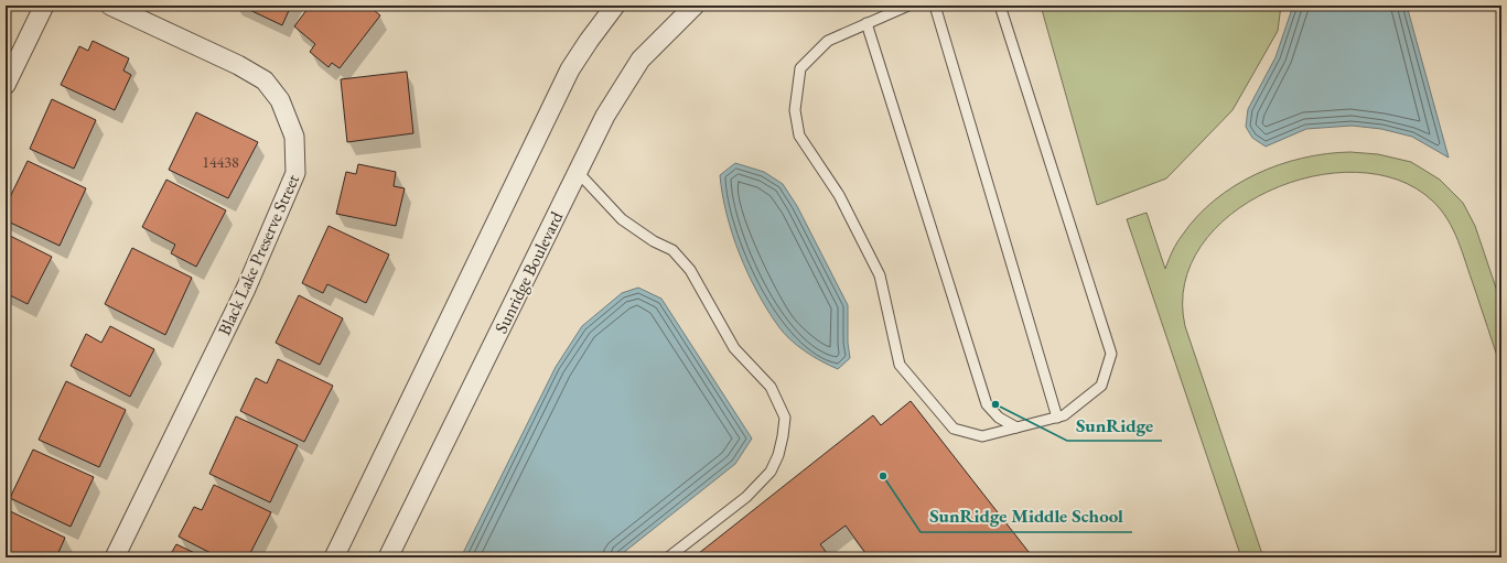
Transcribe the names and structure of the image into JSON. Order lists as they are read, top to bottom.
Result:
{
  "streets": {
    "street": ["Black Lake Preserve Street", "Sunridge Boulevard"]
  },
  "places": ["SunRidge", "SunRidge Middle School"],
  "house_numbers": ["14438"]
}
